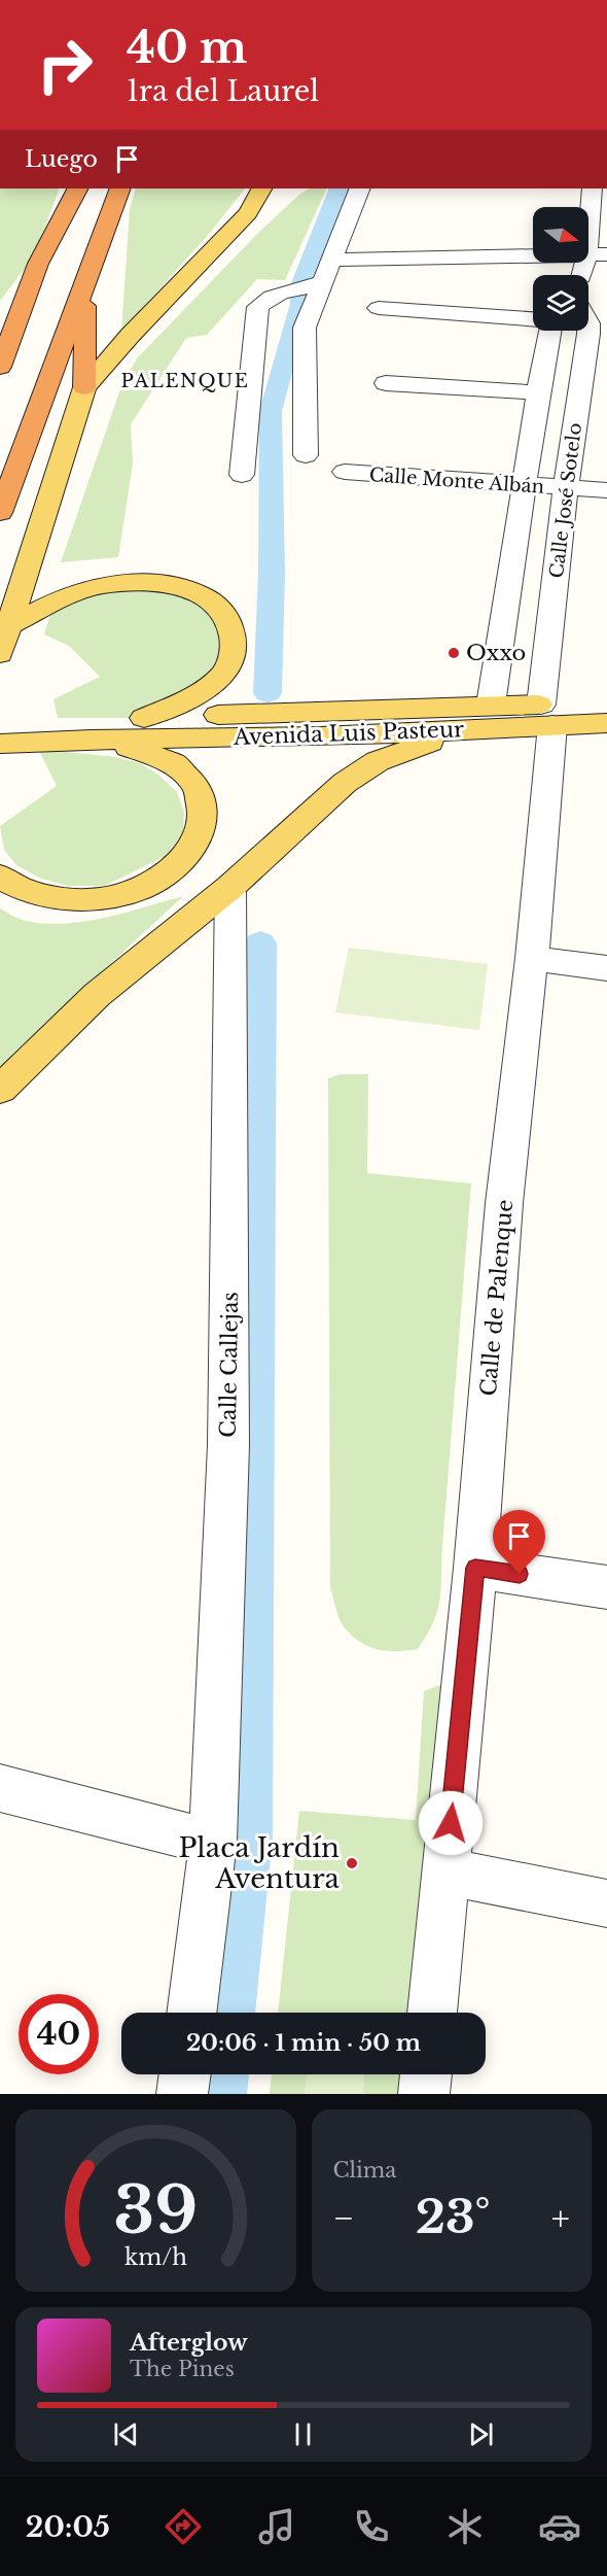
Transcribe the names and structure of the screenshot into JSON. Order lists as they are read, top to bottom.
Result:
{
  "streets": {
    "main road": ["Avenida Luis Pasteur"],
    "street": [
      "Calle Monte Albán",
      "Calle José Sotelo",
      "Calle de Palenque",
      "Calle Callejas"
    ]
  },
  "crossings": [
    ["Calle Monte Albán", "Calle José Sotelo"],
    ["Calle José Sotelo", "Avenida Luis Pasteur"],
    ["Calle José Sotelo", "Calle de Palenque"],
    ["Avenida Luis Pasteur", "Calle de Palenque"]
  ],
  "districts": ["PALENQUE"],
  "places": ["Oxxo", "Placa Jardín Aventura"],
  "north": "right",
  "page": {
    "turn": ["40 m", "1ra del Laurel"],
    "then": "Luego",
    "limit": "40",
    "trip": "20:06 · 1 min · 50 m",
    "tile": "Clima",
    "heat": ["−", "23°", "+"],
    "song": ["Afterglow", "The Pines"],
    "tabs": "20:05",
    "gauge": ["39", "km/h"]
  }
}
